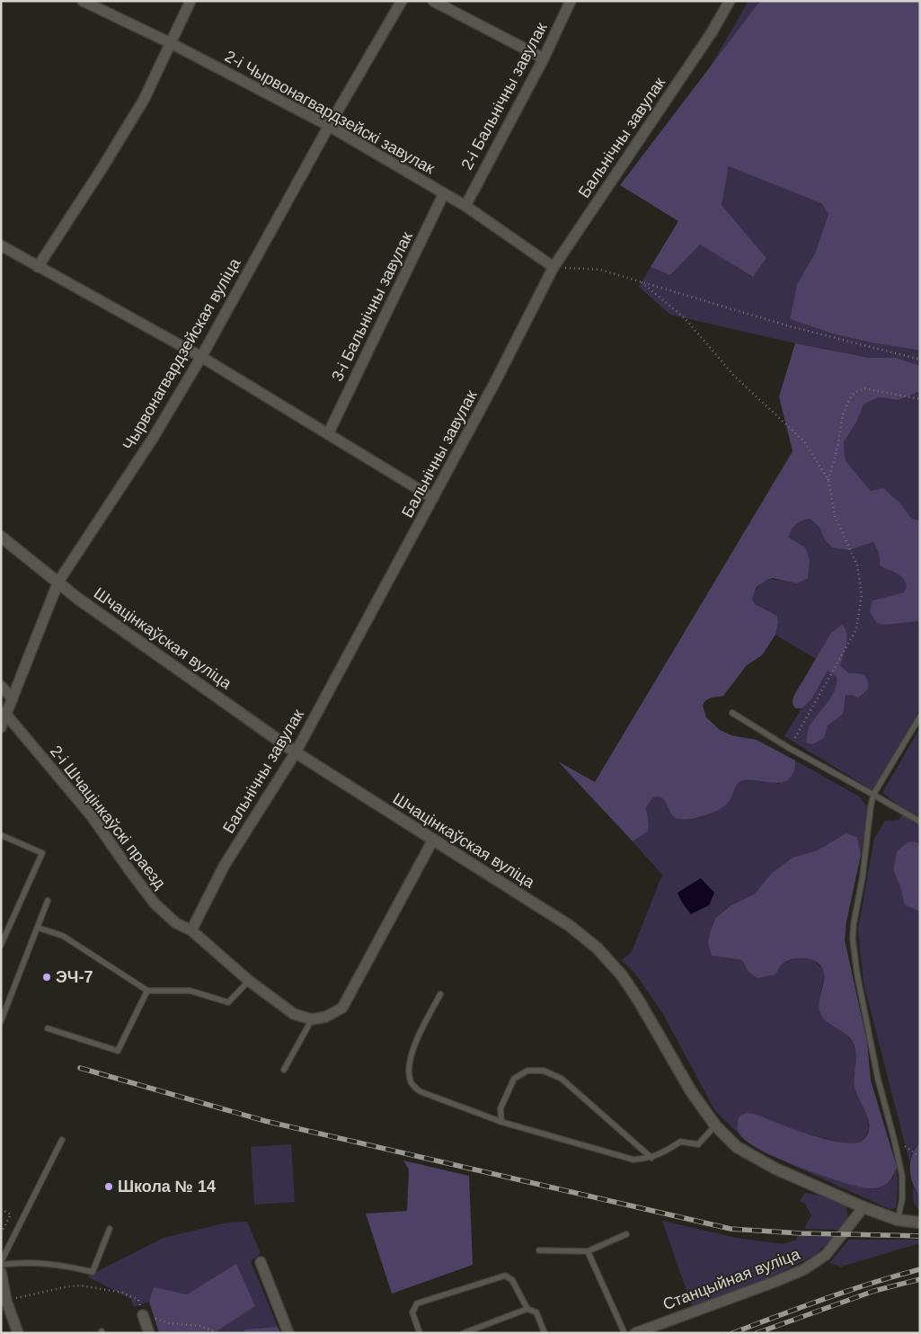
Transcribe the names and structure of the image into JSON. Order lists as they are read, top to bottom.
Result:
{
  "streets": {
    "street": [
      "2-і Бальнічны завулак",
      "2-і Чырвонагвардзейскі завулак",
      "Бальнічны завулак",
      "3-і Бальнічны завулак",
      "Чырвонагвардзейская вуліца",
      "Шчацінкаўская вуліца",
      "2-і Шчацінкаўскі праезд",
      "Станцыйная вуліца"
    ]
  },
  "crossings": [
    ["2-і Бальнічны завулак", "2-і Чырвонагвардзейскі завулак"],
    ["2-і Чырвонагвардзейскі завулак", "Бальнічны завулак"],
    ["2-і Чырвонагвардзейскі завулак", "3-і Бальнічны завулак"],
    ["2-і Чырвонагвардзейскі завулак", "Чырвонагвардзейская вуліца"],
    ["Бальнічны завулак", "Шчацінкаўская вуліца"],
    ["Бальнічны завулак", "2-і Шчацінкаўскі праезд"],
    ["Чырвонагвардзейская вуліца", "Шчацінкаўская вуліца"],
    ["Чырвонагвардзейская вуліца", "2-і Шчацінкаўскі праезд"],
    ["Шчацінкаўская вуліца", "Станцыйная вуліца"]
  ],
  "places": ["ЭЧ-7", "Школа № 14"]
}
